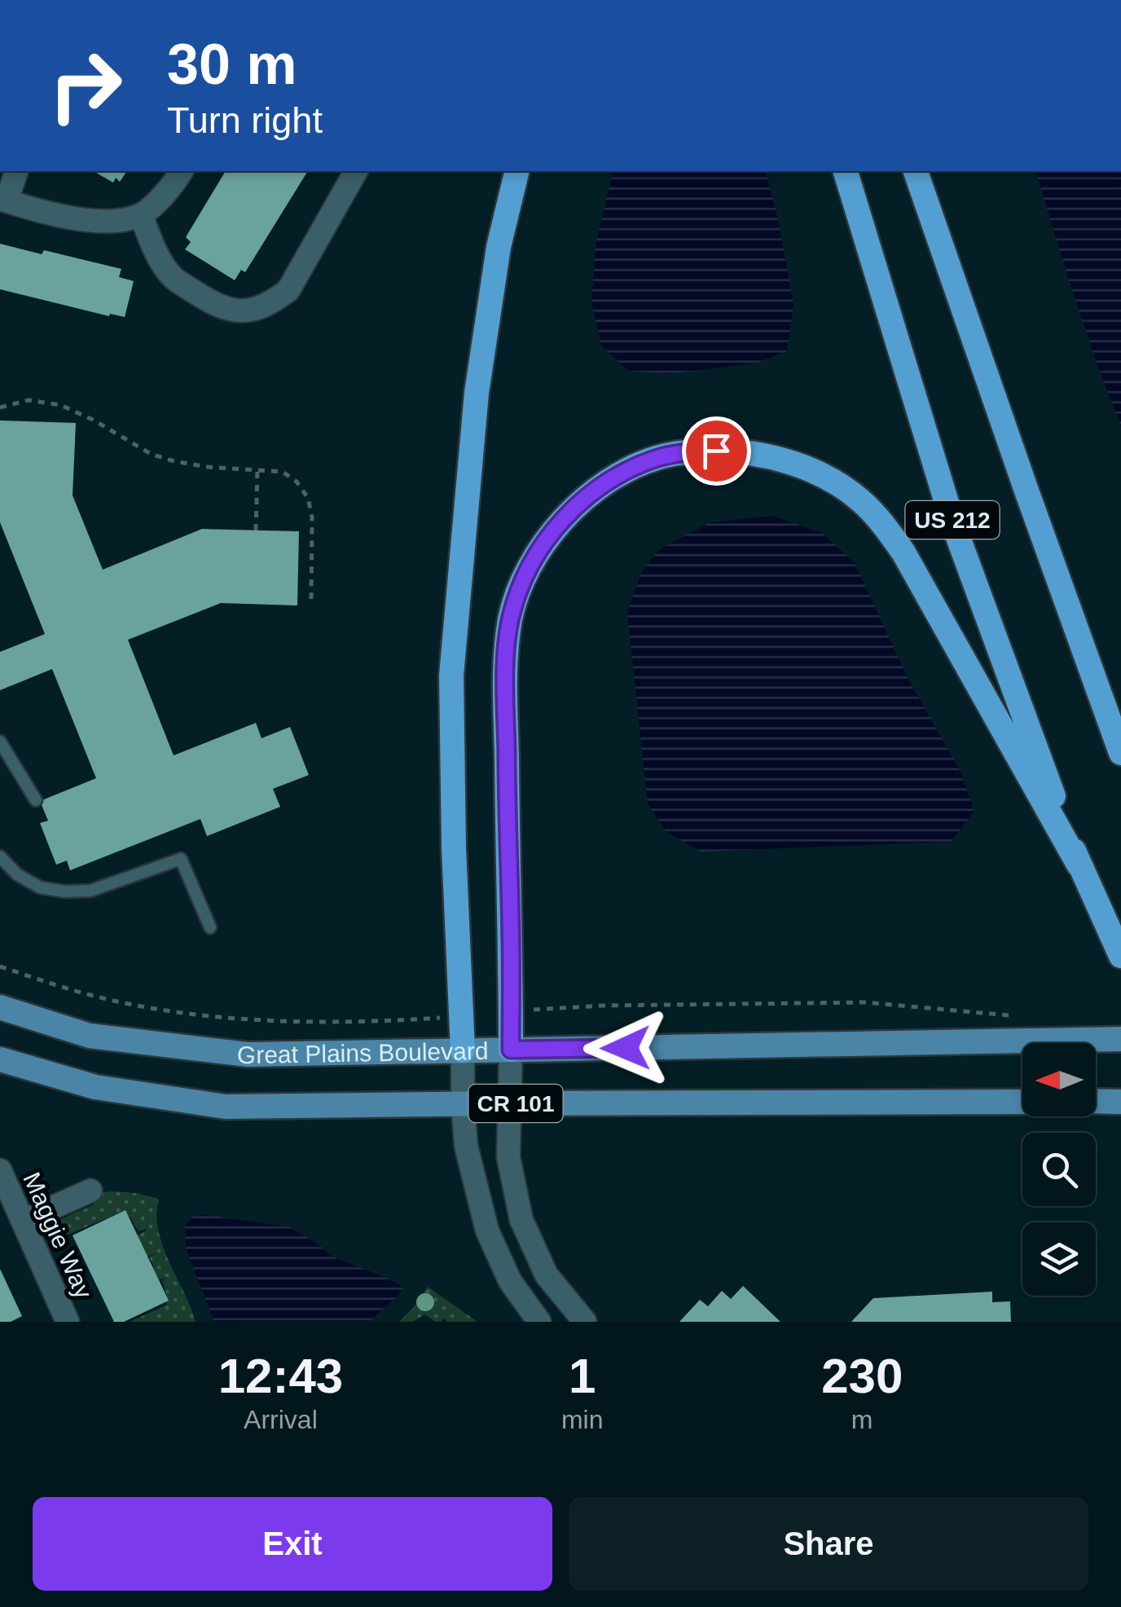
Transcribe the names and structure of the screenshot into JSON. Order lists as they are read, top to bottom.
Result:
{
  "streets": {
    "highway": ["US 212"],
    "main road": ["Great Plains Boulevard", "CR 101"],
    "street": ["Maggie Way"]
  },
  "north": "left",
  "page": {
    "turn": ["30 m", "Turn right"],
    "eta": [
      "12:43",
      "Arrival",
      "1",
      "min",
      "230",
      "m"
    ],
    "buttons": ["Exit", "Share"]
  }
}
